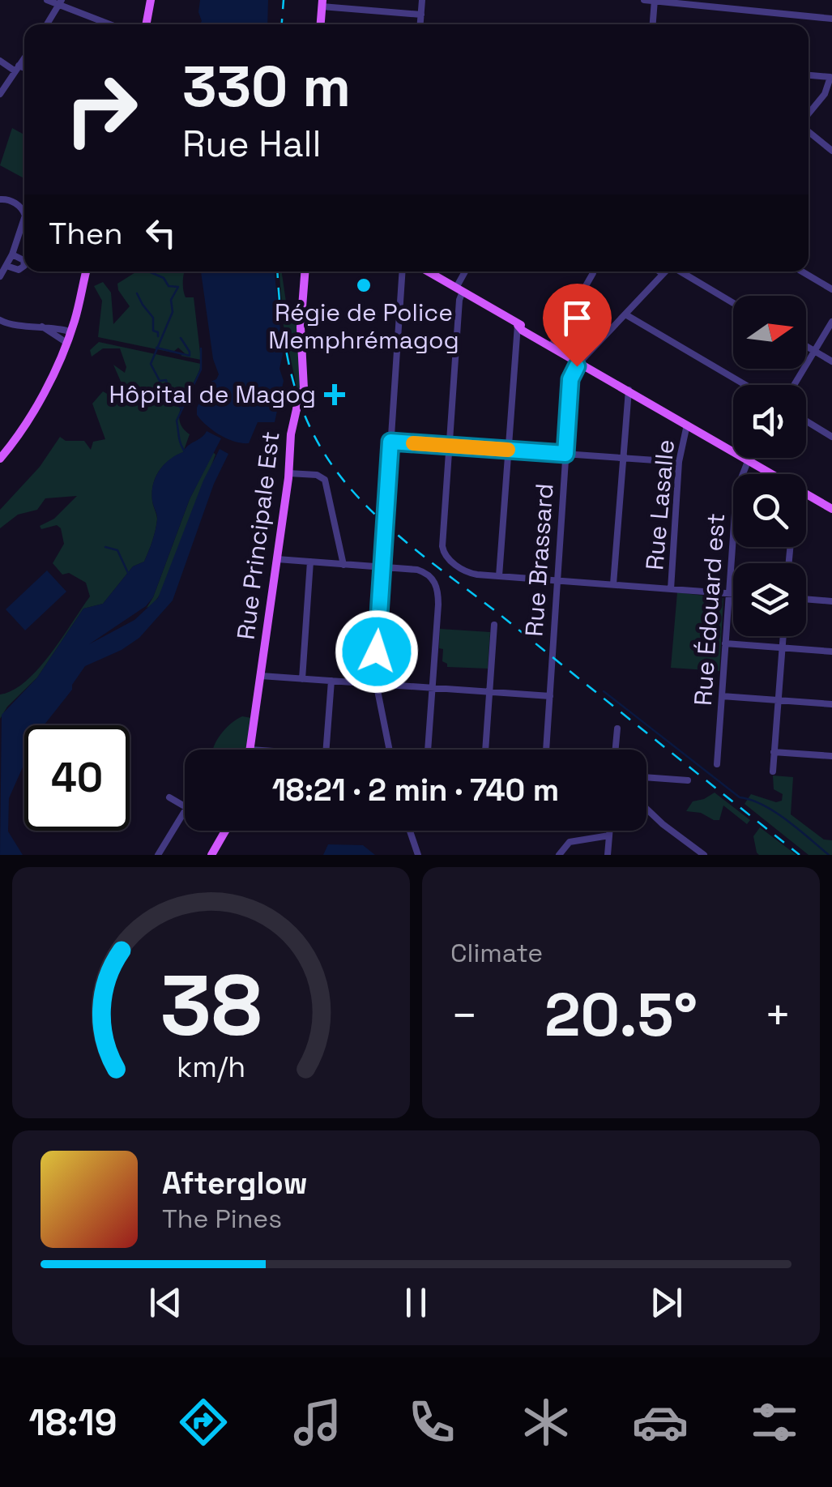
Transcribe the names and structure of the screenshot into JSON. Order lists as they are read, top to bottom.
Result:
{
  "streets": {
    "main road": ["Rue Principale Est"],
    "street": ["Rue Lasalle", "Rue Brassard", "Rue Édouard est"]
  },
  "places": {
    "other": ["Régie de Police Memphrémagog"],
    "health": ["Hôpital de Magog"]
  },
  "north": "right",
  "page": {
    "turn": ["330 m", "Rue Hall"],
    "then": "Then",
    "limit": "40",
    "trip": "18:21 · 2 min · 740 m",
    "tile": "Climate",
    "heat": ["−", "20.5°", "+"],
    "song": ["Afterglow", "The Pines"],
    "tabs": "18:19",
    "gauge": ["38", "km/h"]
  }
}
